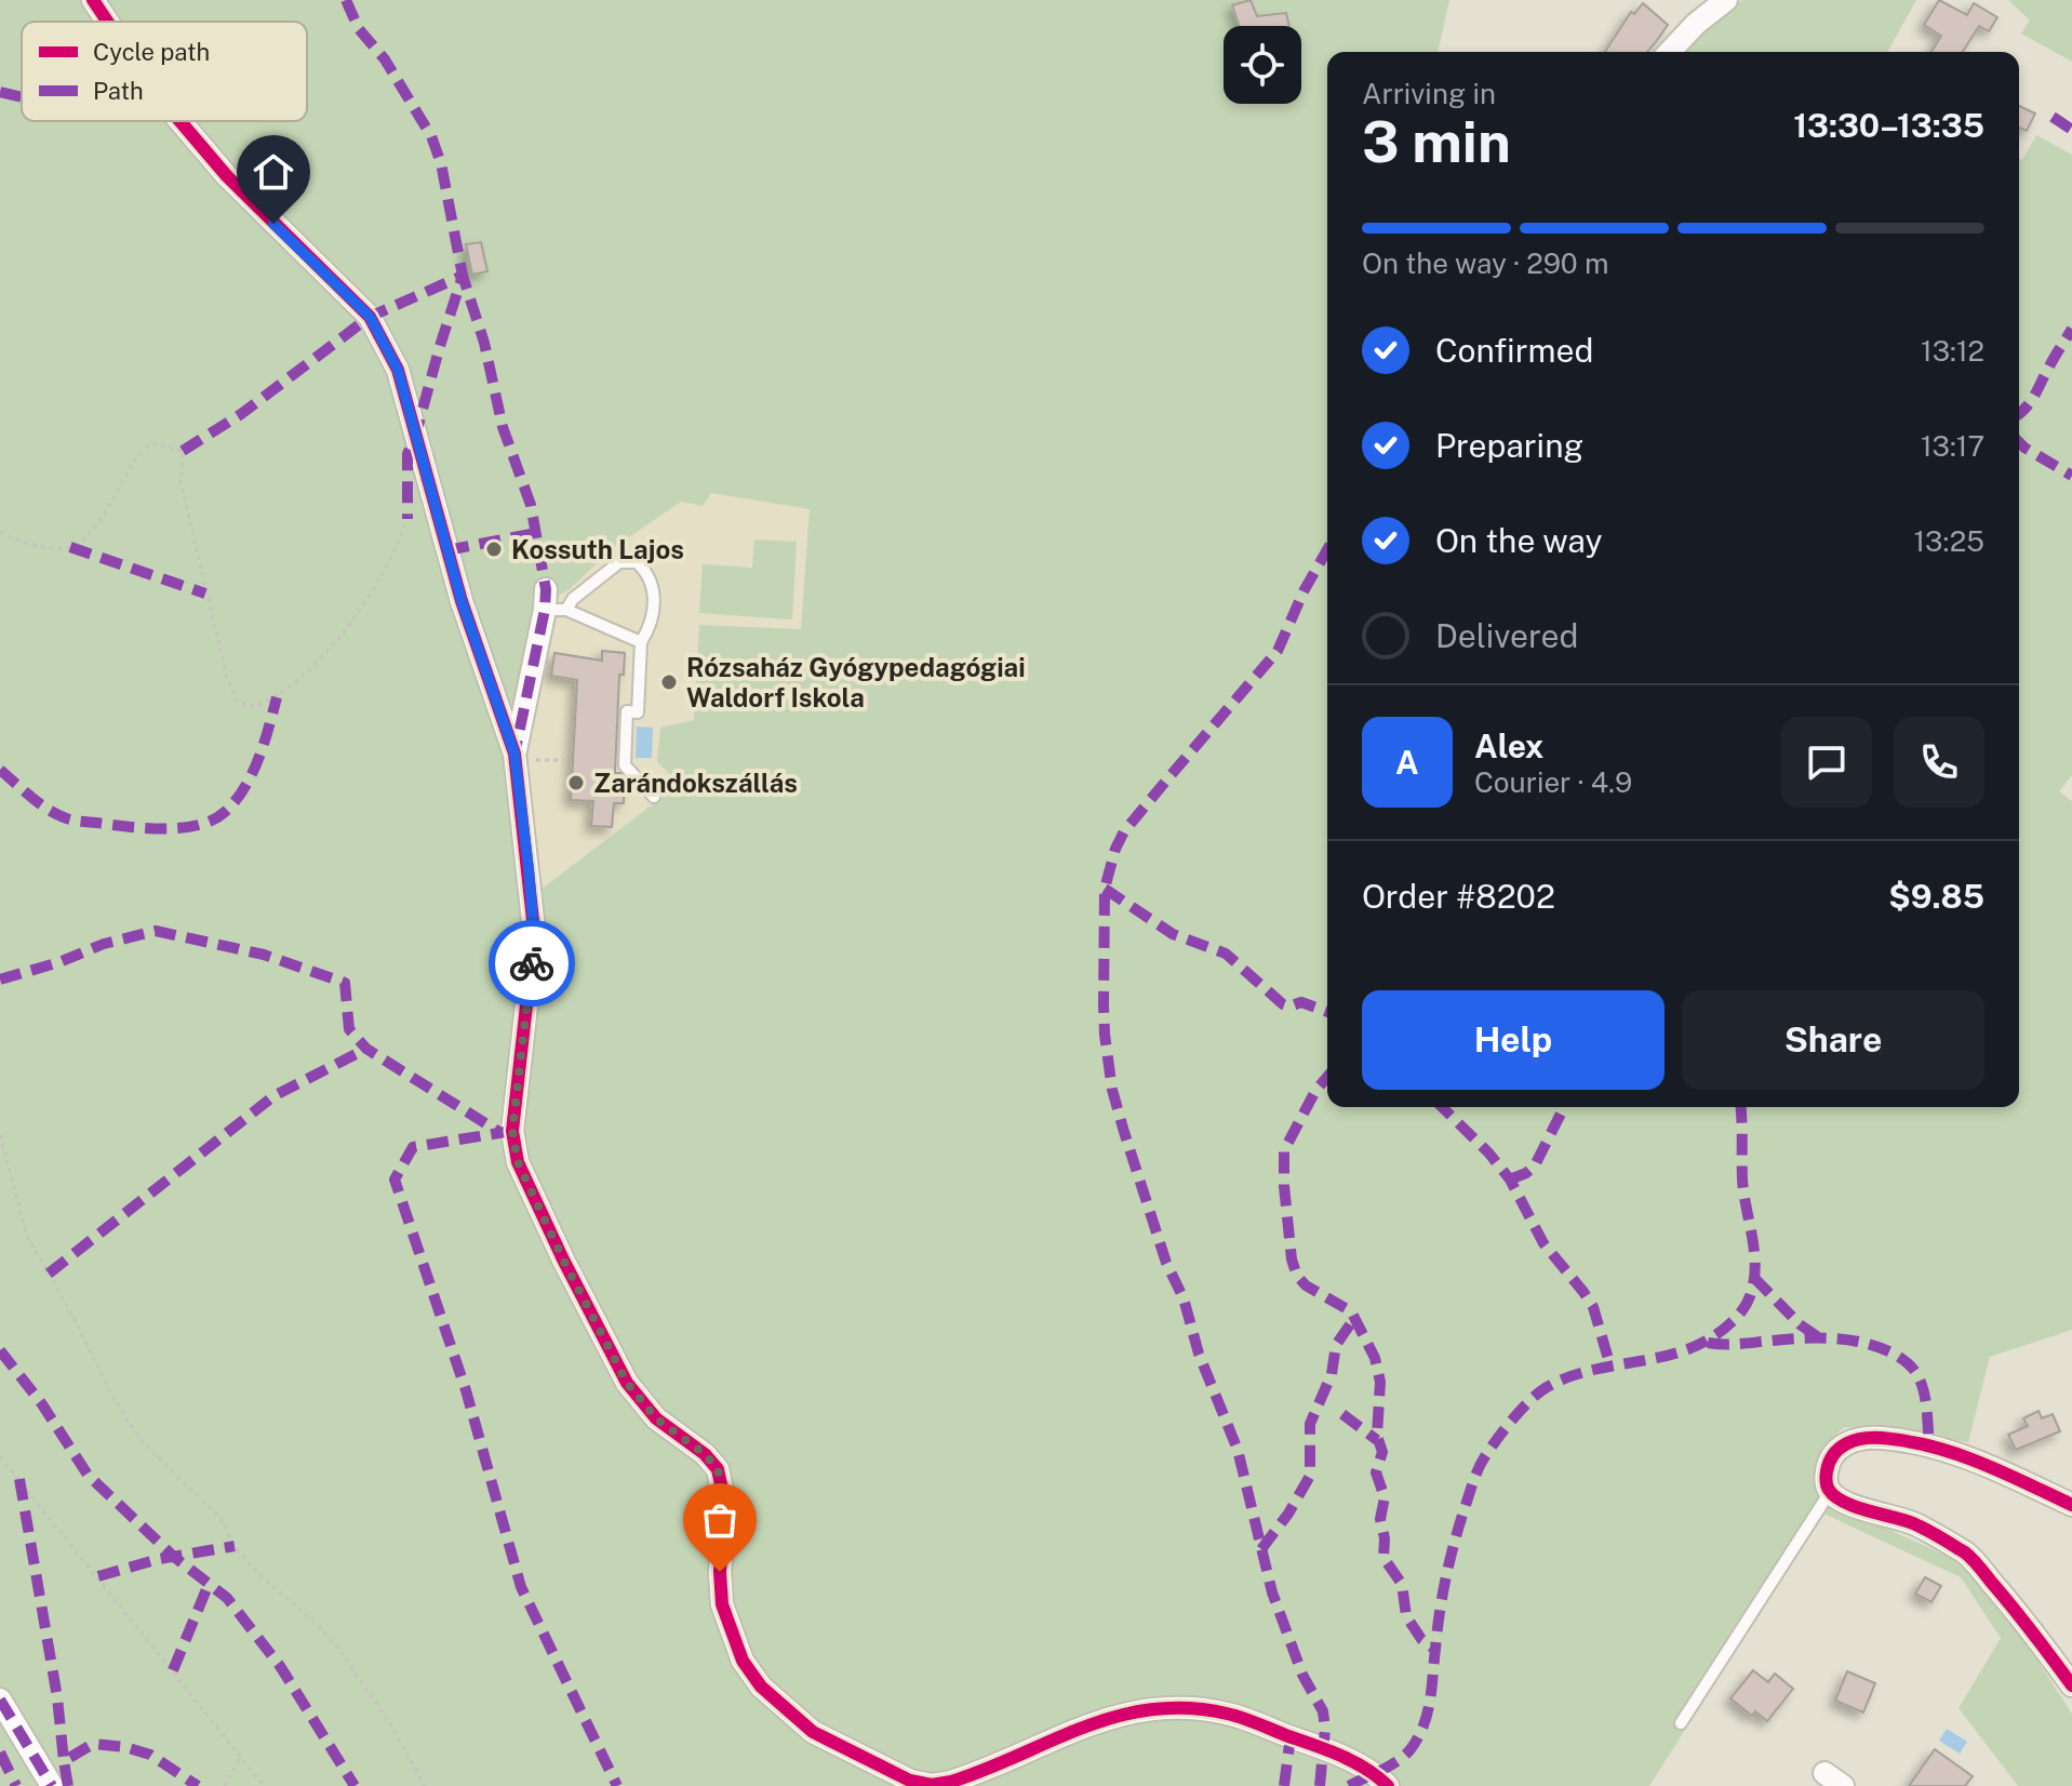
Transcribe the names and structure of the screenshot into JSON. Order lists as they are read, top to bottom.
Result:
{
  "places": ["Kossuth Lajos", "Rózsaház Gyógypedagógiai Waldorf Iskola", "Zarándokszállás"],
  "legend": ["Cycle path", "Path"],
  "page": {
    "heading": ["3 min", "Arriving in", "13:30–13:35"],
    "panel": [
      "Alex",
      "Courier · 4.9",
      "Order #8202",
      "$9.85"
    ],
    "bar": "On the way · 290 m",
    "list": [
      ["Confirmed", "13:12"],
      ["Preparing", "13:17"],
      ["On the way", "13:25"],
      "Delivered"
    ],
    "round": "A",
    "buttons": ["Help", "Share"]
  }
}
